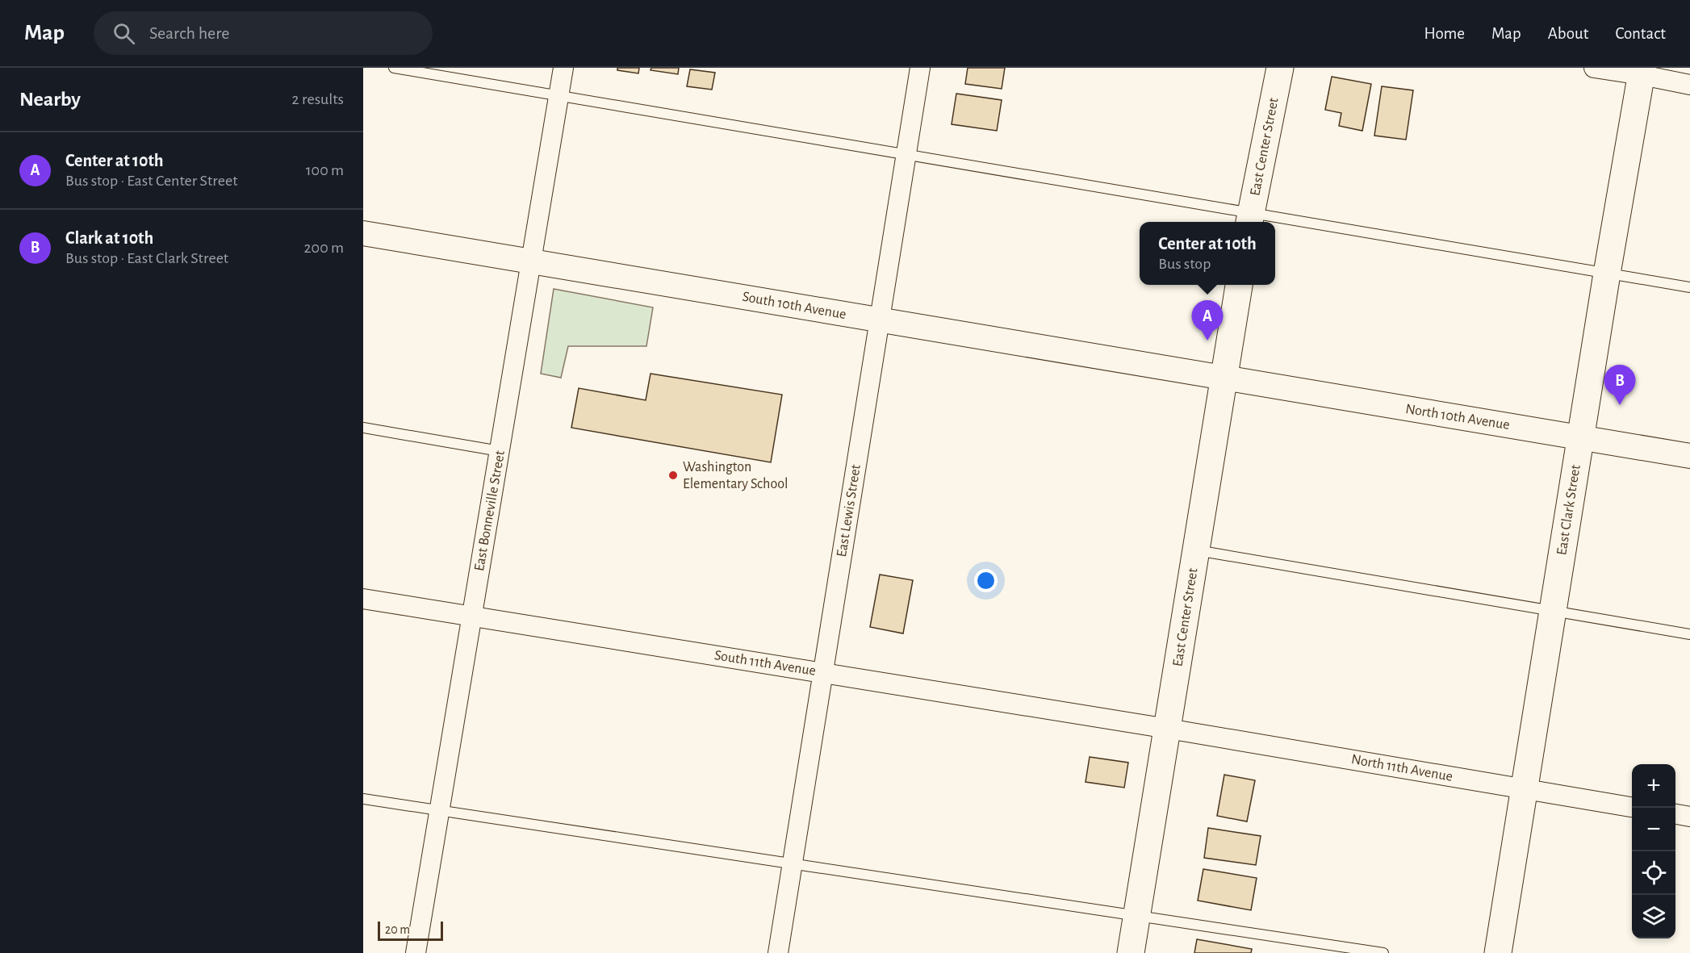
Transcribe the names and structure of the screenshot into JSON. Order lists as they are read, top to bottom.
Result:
{
  "streets": {
    "main road": ["East Center Street", "East Clark Street"],
    "street": [
      "South 10th Avenue",
      "North 10th Avenue",
      "East Bonneville Street",
      "East Lewis Street",
      "South 11th Avenue",
      "North 11th Avenue"
    ]
  },
  "crossings": [
    ["East Center Street", "South 10th Avenue"],
    ["East Center Street", "North 10th Avenue"],
    ["East Center Street", "South 11th Avenue"],
    ["East Center Street", "North 11th Avenue"],
    ["South 10th Avenue", "North 10th Avenue"],
    ["South 10th Avenue", "East Bonneville Street"],
    ["South 10th Avenue", "East Lewis Street"],
    ["North 10th Avenue", "East Clark Street"],
    ["East Clark Street", "North 11th Avenue"],
    ["East Bonneville Street", "South 11th Avenue"],
    ["East Lewis Street", "South 11th Avenue"],
    ["South 11th Avenue", "North 11th Avenue"]
  ],
  "places": ["Washington Elementary School"],
  "scale_bar": "20 m",
  "page": {
    "header": "Map",
    "search": "Search here",
    "nav": [
      "Home",
      "Map",
      "About",
      "Contact"
    ],
    "heading": ["Nearby", "2 results"],
    "list": [
      {
        "mark": "A",
        "name": "Center at 10th",
        "note": "Bus stop · East Center Street",
        "value": "100 m"
      },
      {
        "mark": "B",
        "name": "Clark at 10th",
        "note": "Bus stop · East Clark Street",
        "value": "200 m"
      }
    ],
    "popup": ["Center at 10th", "Bus stop"],
    "pins": ["A", "B"],
    "map_buttons": ["+", "−"],
    "scale": "20 m"
  }
}
